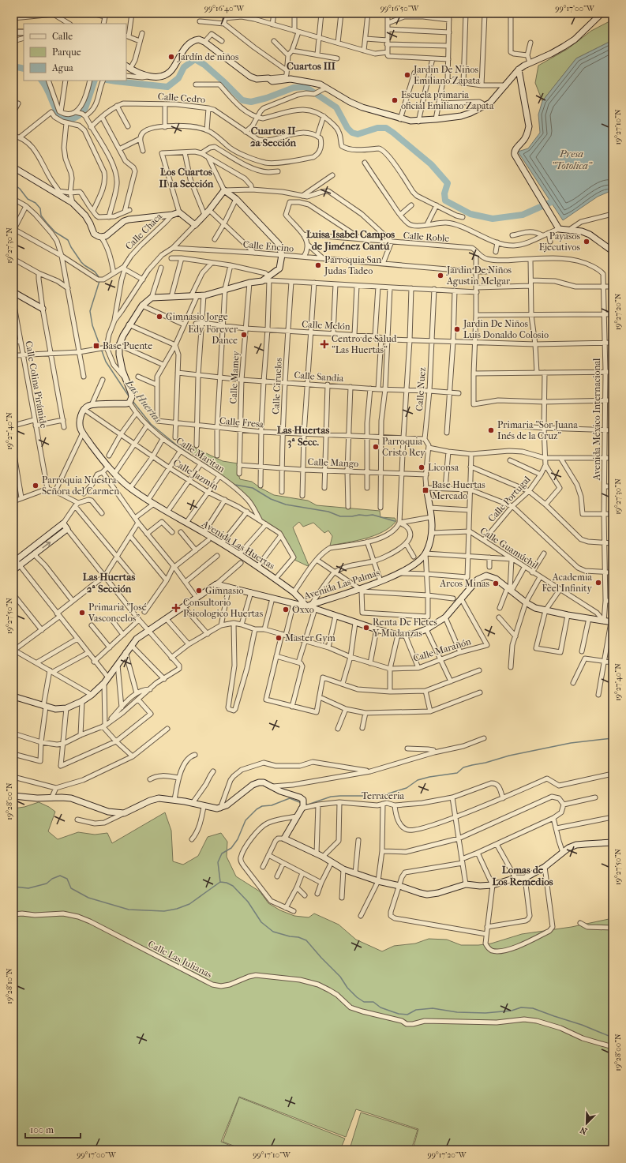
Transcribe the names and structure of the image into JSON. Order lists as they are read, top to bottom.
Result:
{
  "streets": {
    "street": [
      "Calle Cedro",
      "Calle Chaca",
      "Calle Roble",
      "Calle Encino",
      "Calle Melón",
      "Calle Sandia",
      "Calle Mamey",
      "Calle Colina Pirámide",
      "Calle Ciruelos",
      "Calle Nuez",
      "Avenida México Internacional",
      "Calle Fresa",
      "Calle Maritan",
      "Calle Mango",
      "Calle Jazmín",
      "Calle Portugal",
      "Avenida Las Huertas",
      "Calle Guamúchil",
      "Avenida Las Palmas",
      "Calle Marañón",
      "Terraceria",
      "Calle Las Julianas"
    ]
  },
  "crossings": [
    ["Calle Melón", "Calle Mamey"],
    ["Calle Melón", "Calle Ciruelos"],
    ["Calle Melón", "Calle Nuez"],
    ["Calle Melón", "Avenida México Internacional"],
    ["Calle Sandia", "Calle Mamey"],
    ["Calle Sandia", "Calle Ciruelos"],
    ["Calle Sandia", "Calle Nuez"],
    ["Calle Mamey", "Calle Fresa"],
    ["Calle Mamey", "Calle Mango"],
    ["Calle Ciruelos", "Calle Fresa"],
    ["Calle Ciruelos", "Calle Mango"],
    ["Calle Nuez", "Calle Fresa"],
    ["Calle Nuez", "Calle Mango"],
    ["Calle Nuez", "Avenida Las Palmas"],
    ["Avenida México Internacional", "Avenida Las Huertas"],
    ["Avenida México Internacional", "Calle Guamúchil"],
    ["Calle Maritan", "Calle Jazmín"],
    ["Calle Jazmín", "Avenida Las Huertas"],
    ["Calle Portugal", "Calle Guamúchil"],
    ["Avenida Las Huertas", "Calle Guamúchil"],
    ["Avenida Las Huertas", "Avenida Las Palmas"],
    ["Avenida Las Huertas", "Calle Marañón"]
  ],
  "districts": [
    "Cuartos III",
    "Cuartos II 2a Sección",
    "Los Cuartos II 1a Sección",
    "Luisa Isabel Campos de Jiménez Cantú",
    "Las Huertas 3ª Secc.",
    "Las Huertas 2ª Sección",
    "Lomas de Los Remedios"
  ],
  "water": ["Presa \"Totolica\"", "Las Huertas"],
  "places": {
    "other": [
      "Jardín de niños",
      "Jardin De Niños Emiliano Zapata",
      "Escuela primaria oficial Emiliano Zapata",
      "Payasos Ejecutivos",
      "Parroquia San Judas Tadeo",
      "Jardin De Niños Agustin Melgar",
      "Gimnasio Jorge",
      "Jardin De Niños Luis Donaldo Colosio",
      "Edy Forever Dance",
      "Primaria \"Sor Juana Inés de la Cruz\"",
      "Parroquia Cristo Rey",
      "Liconsa",
      "Parroquia Nuestra Señora del Carmen",
      "Academia Feel Infinity",
      "Arcos Minas",
      "Gimnasio",
      "Oxxo",
      "Primaria \"José Vasconcelos\"",
      "Renta De Fletes Y Mudanzas",
      "Master Gym"
    ],
    "health": ["Centro de Salud \"Las Huertas\"", "Consultorio Psicologico Huertas"],
    "transit": ["Base Puente", "Base Huertas Mercado"]
  },
  "legend": ["Calle", "Parque", "Agua"],
  "scale_bar": "100 m",
  "north": "bottom left",
  "coordinates": [
    "99°16'40\"W",
    "99°16'50\"W",
    "99°17'00\"W",
    "19°27'10\"N",
    "19°27'30\"N",
    "19°27'20\"N",
    "19°27'40\"N",
    "19°27'50\"N",
    "19°28'00\"N",
    "19°28'10\"N",
    "99°17'10\"W",
    "99°17'20\"W"
  ]
}
